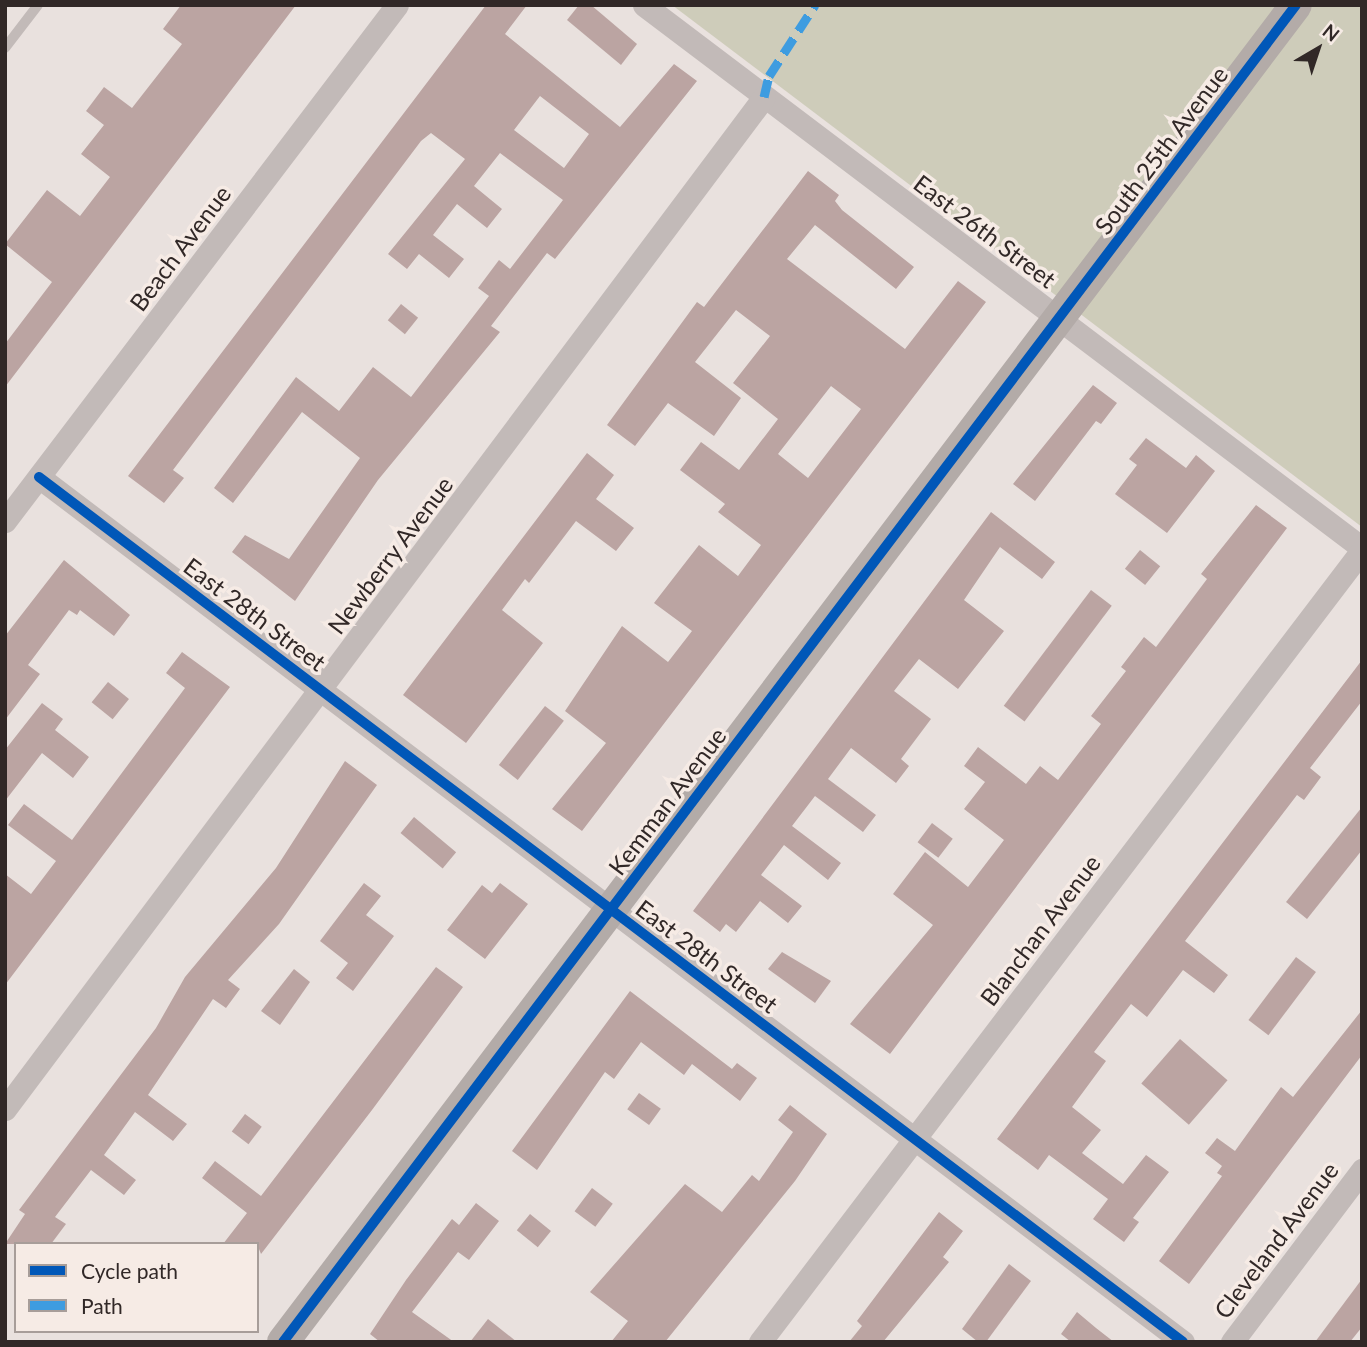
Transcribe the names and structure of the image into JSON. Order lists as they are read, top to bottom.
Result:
{
  "streets": {
    "street": [
      "South 25th Avenue",
      "East 26th Street",
      "Beach Avenue",
      "Newberry Avenue",
      "East 28th Street",
      "Kemman Avenue",
      "Blanchan Avenue",
      "Cleveland Avenue"
    ]
  },
  "crossings": [
    ["South 25th Avenue", "East 26th Street"],
    ["South 25th Avenue", "Kemman Avenue"],
    ["East 26th Street", "Newberry Avenue"],
    ["East 26th Street", "Kemman Avenue"],
    ["East 26th Street", "Blanchan Avenue"],
    ["Beach Avenue", "East 28th Street"],
    ["Newberry Avenue", "East 28th Street"],
    ["East 28th Street", "Kemman Avenue"],
    ["East 28th Street", "Blanchan Avenue"]
  ],
  "legend": ["Cycle path", "Path"],
  "north": "top right"
}
